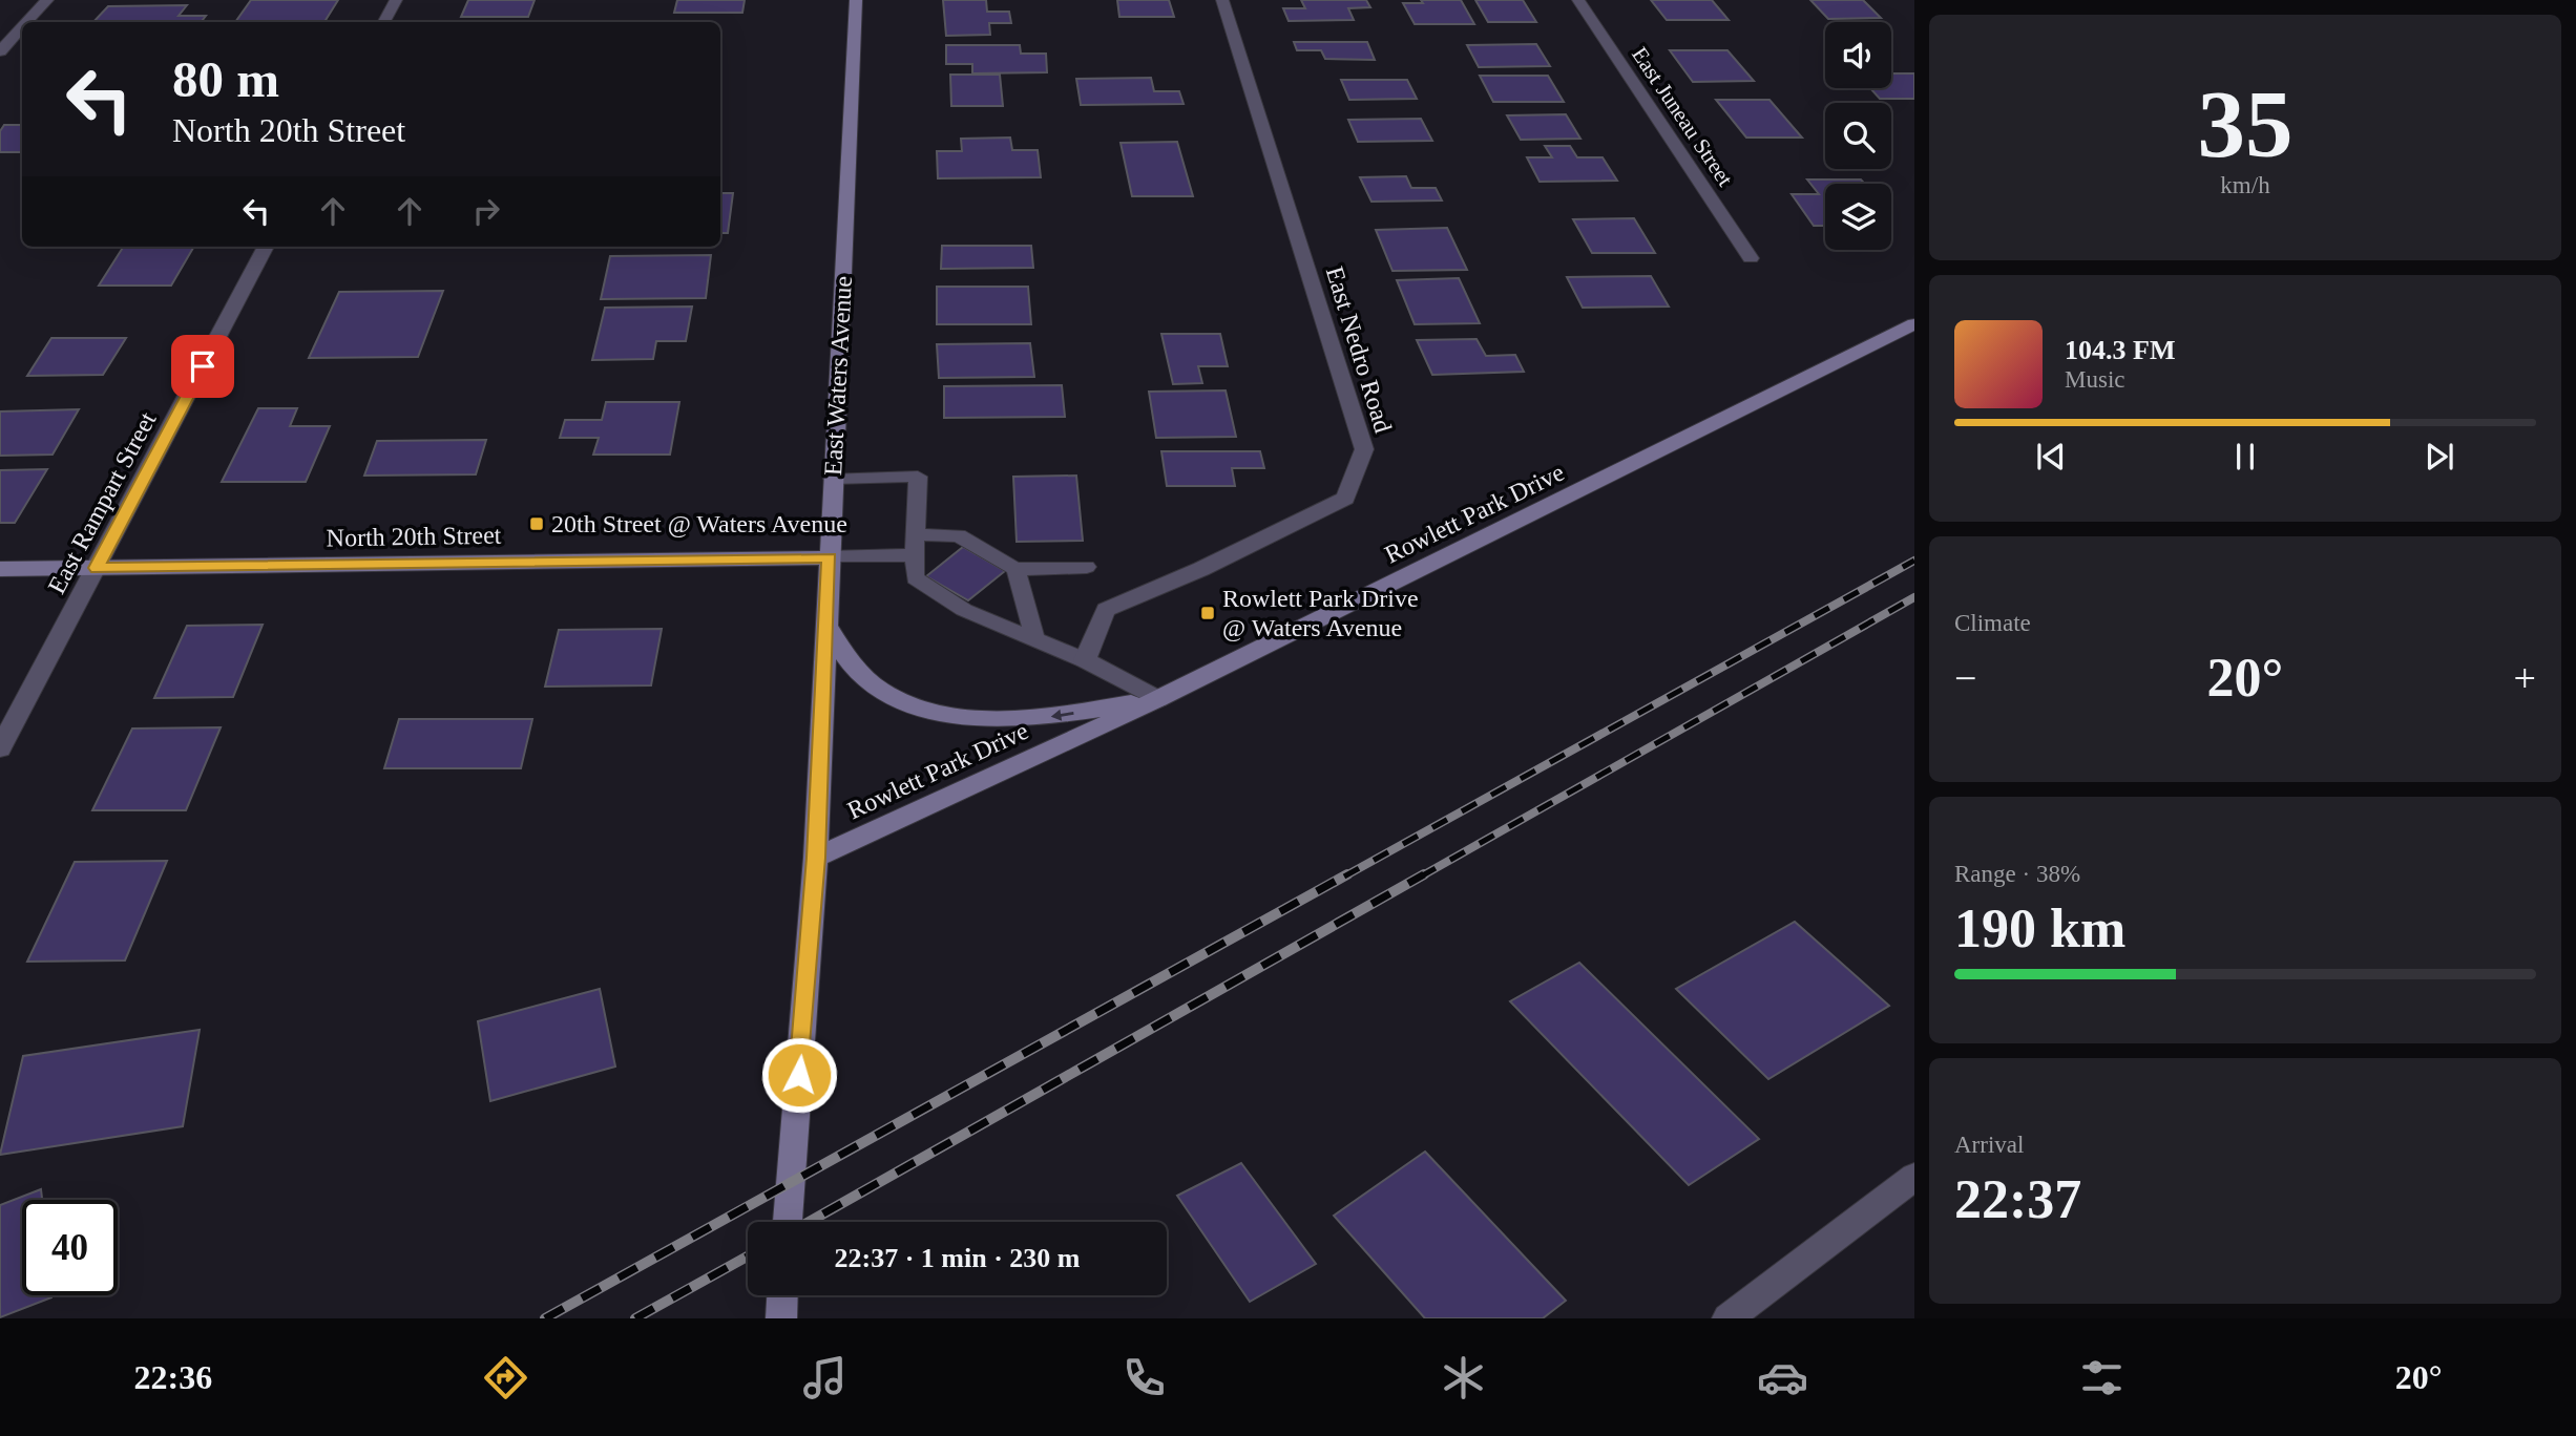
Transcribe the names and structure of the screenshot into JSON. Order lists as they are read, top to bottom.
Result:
{
  "streets": {
    "street": [
      "East Juneau Street",
      "East Nedro Road",
      "East Waters Avenue",
      "East Rampart Street",
      "Rowlett Park Drive",
      "North 20th Street"
    ]
  },
  "crossings": [
    ["East Waters Avenue", "Rowlett Park Drive"],
    ["East Waters Avenue", "North 20th Street"],
    ["East Rampart Street", "North 20th Street"]
  ],
  "places": {
    "transit": ["20th Street @ Waters Avenue", "Rowlett Park Drive @ Waters Avenue"]
  },
  "page": {
    "tile": [
      ["35", "km/h"],
      "Climate",
      ["Range · 38%", "190 km"],
      ["Arrival", "22:37"]
    ],
    "turn": ["80 m", "North 20th Street"],
    "song": ["104.3 FM", "Music"],
    "heat": ["−", "20°", "+"],
    "limit": "40",
    "trip": "22:37 · 1 min · 230 m",
    "tabs": ["22:36", "20°"]
  }
}
